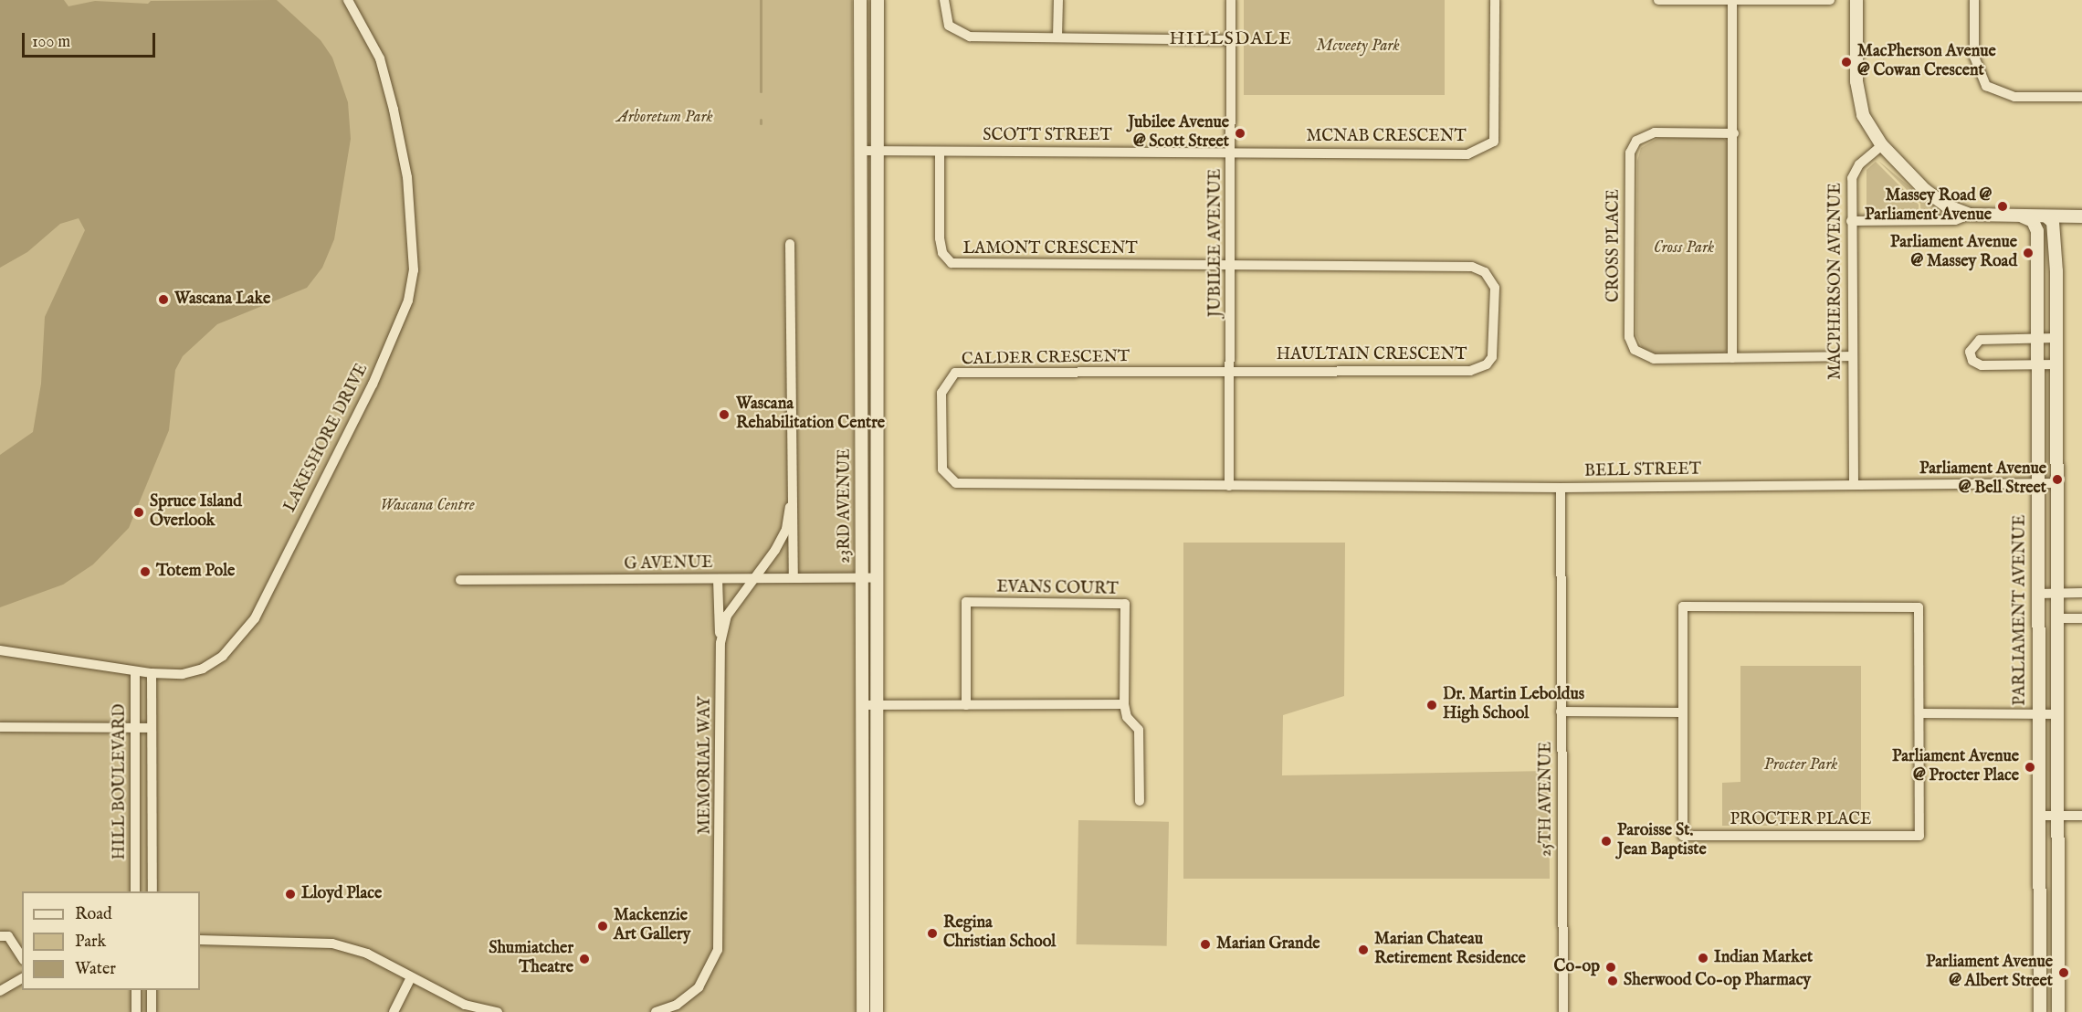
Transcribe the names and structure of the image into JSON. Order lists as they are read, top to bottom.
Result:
{
  "streets": {
    "street": [
      "SCOTT STREET",
      "MCNAB CRESCENT",
      "JUBILEE AVENUE",
      "CROSS PLACE",
      "LAMONT CRESCENT",
      "MACPHERSON AVENUE",
      "HAULTAIN CRESCENT",
      "CALDER CRESCENT",
      "LAKESHORE DRIVE",
      "BELL STREET",
      "23RD AVENUE",
      "G AVENUE",
      "EVANS COURT",
      "PARLIAMENT AVENUE",
      "MEMORIAL WAY",
      "HILL BOULEVARD",
      "25TH AVENUE",
      "PROCTER PLACE"
    ]
  },
  "crossings": [
    ["SCOTT STREET", "MCNAB CRESCENT"],
    ["SCOTT STREET", "JUBILEE AVENUE"],
    ["SCOTT STREET", "LAMONT CRESCENT"],
    ["SCOTT STREET", "23RD AVENUE"],
    ["MCNAB CRESCENT", "JUBILEE AVENUE"],
    ["JUBILEE AVENUE", "LAMONT CRESCENT"],
    ["JUBILEE AVENUE", "HAULTAIN CRESCENT"],
    ["JUBILEE AVENUE", "CALDER CRESCENT"],
    ["JUBILEE AVENUE", "BELL STREET"],
    ["CROSS PLACE", "MACPHERSON AVENUE"],
    ["LAMONT CRESCENT", "HAULTAIN CRESCENT"],
    ["MACPHERSON AVENUE", "BELL STREET"],
    ["HAULTAIN CRESCENT", "CALDER CRESCENT"],
    ["CALDER CRESCENT", "BELL STREET"],
    ["LAKESHORE DRIVE", "HILL BOULEVARD"],
    ["BELL STREET", "PARLIAMENT AVENUE"],
    ["BELL STREET", "25TH AVENUE"],
    ["23RD AVENUE", "G AVENUE"],
    ["G AVENUE", "MEMORIAL WAY"]
  ],
  "districts": ["HILLSDALE"],
  "parks": [
    "Mcveety Park",
    "Arboretum Park",
    "Cross Park",
    "Wascana Centre",
    "Procter Park"
  ],
  "places": [
    "MacPherson Avenue @ Cowan Crescent",
    "Jubilee Avenue @ Scott Street",
    "Massey Road @ Parliament Avenue",
    "Parliament Avenue @ Massey Road",
    "Wascana Lake",
    "Wascana Rehabilitation Centre",
    "Parliament Avenue @ Bell Street",
    "Spruce Island Overlook",
    "Totem Pole",
    "Dr. Martin Leboldus High School",
    "Parliament Avenue @ Procter Place",
    "Paroisse St. Jean Baptiste",
    "Lloyd Place",
    "Mackenzie Art Gallery",
    "Regina Christian School",
    "Marian Grande",
    "Marian Chateau Retirement Residence",
    "Indian Market",
    "Shumiatcher Theatre",
    "Co-op",
    "Parliament Avenue @ Albert Street",
    "Sherwood Co-op Pharmacy"
  ],
  "legend": ["Road", "Park", "Water"],
  "scale_bar": "100 m"
}
